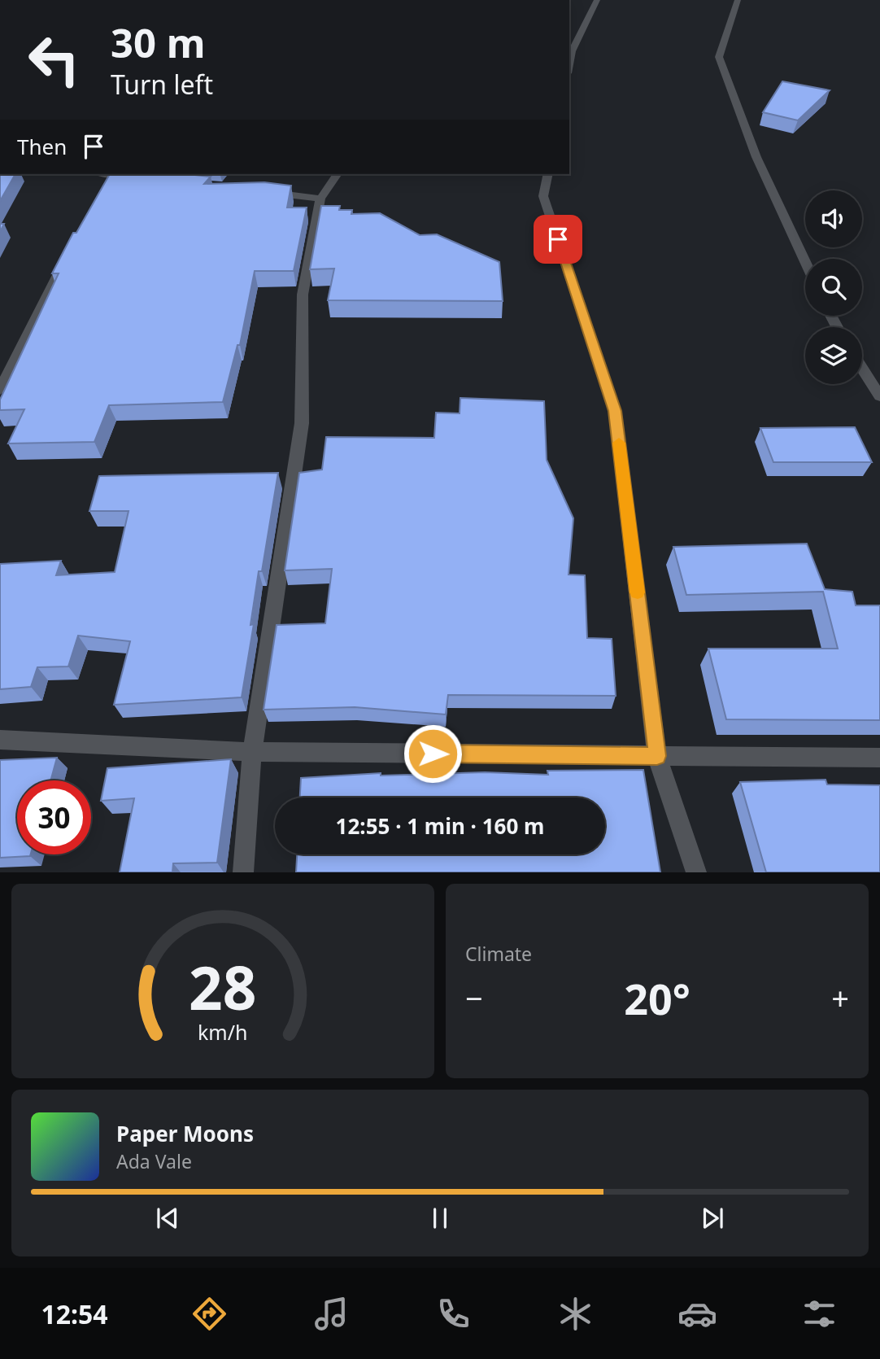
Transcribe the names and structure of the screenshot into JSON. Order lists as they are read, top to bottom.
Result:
{
  "page": {
    "turn": ["30 m", "Turn left"],
    "then": "Then",
    "limit": "30",
    "trip": "12:55 · 1 min · 160 m",
    "tile": "Climate",
    "heat": ["−", "20°", "+"],
    "song": ["Paper Moons", "Ada Vale"],
    "tabs": "12:54",
    "gauge": ["28", "km/h"]
  }
}
